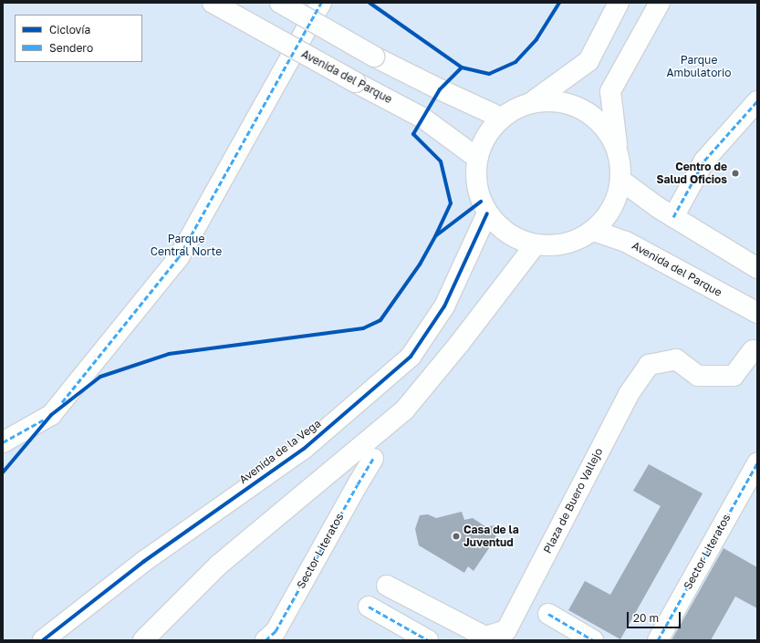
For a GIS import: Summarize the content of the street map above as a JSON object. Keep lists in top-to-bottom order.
{
  "streets": {
    "street": [
      "Avenida del Parque",
      "Avenida de la Vega",
      "Plaza de Buero Vallejo",
      "Sector Literatos"
    ]
  },
  "parks": ["Parque Ambulatorio", "Parque Central Norte"],
  "places": ["Centro de Salud Oficios", "Casa de la Juventud"],
  "legend": ["Ciclovía", "Sendero"],
  "scale_bar": "20 m"
}
